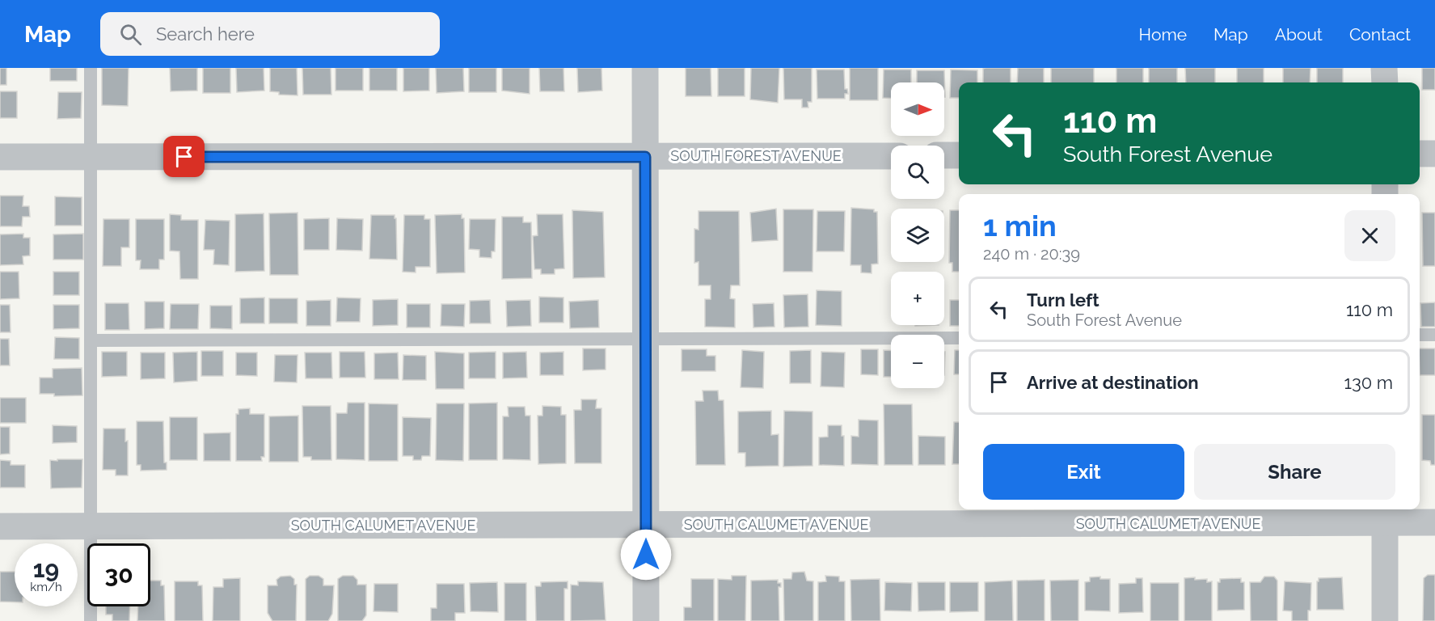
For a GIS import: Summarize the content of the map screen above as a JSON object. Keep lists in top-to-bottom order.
{
  "streets": {
    "street": ["SOUTH FOREST AVENUE", "SOUTH CALUMET AVENUE"]
  },
  "north": "right",
  "page": {
    "header": "Map",
    "search": "Search here",
    "nav": [
      "Home",
      "Map",
      "About",
      "Contact"
    ],
    "map_buttons": ["+", "−"],
    "turn": ["110 m", "South Forest Avenue"],
    "heading": ["1 min", "240 m · 20:39"],
    "list": [
      {
        "name": "Turn left",
        "note": "South Forest Avenue",
        "value": "110 m"
      },
      {
        "name": "Arrive at destination",
        "value": "130 m"
      }
    ],
    "buttons": ["Exit", "Share"],
    "speed": "19 km/h",
    "limit": "30"
  }
}
